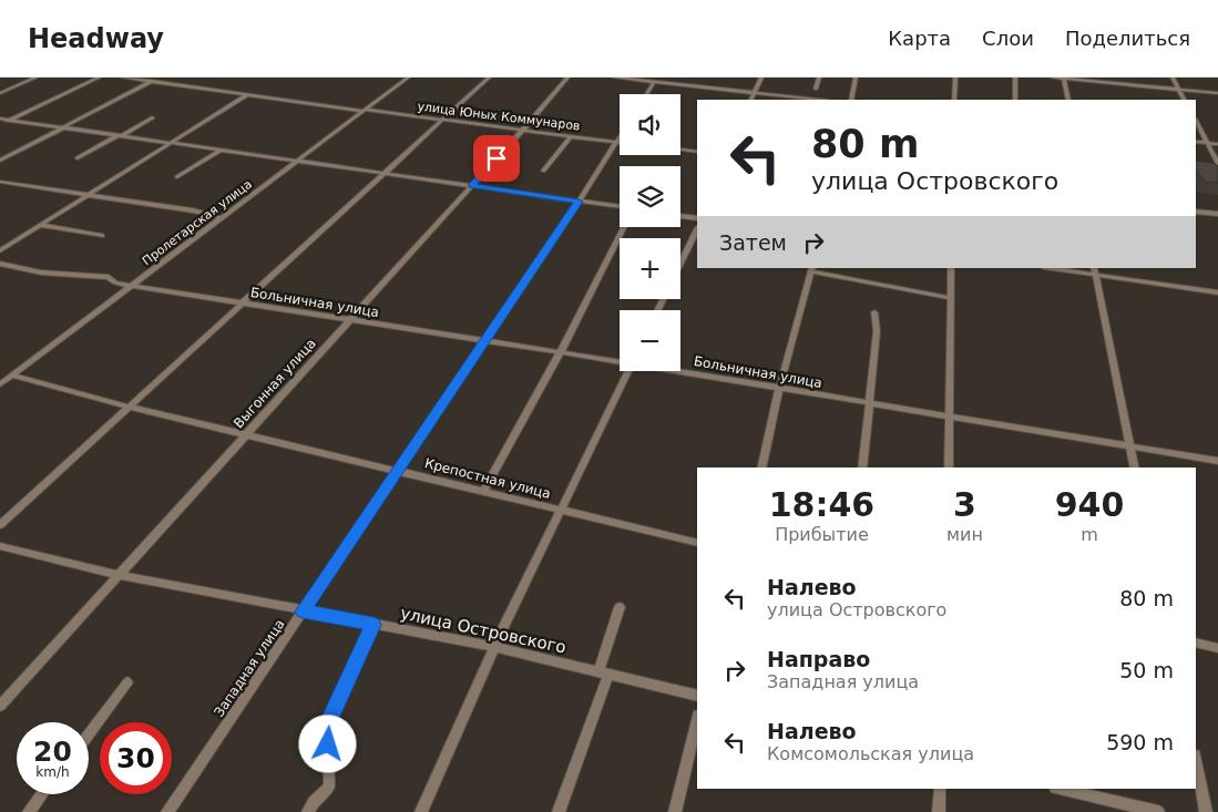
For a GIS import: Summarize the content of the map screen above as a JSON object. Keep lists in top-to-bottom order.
{
  "streets": {
    "street": [
      "улица Юных Коммунаров",
      "Пролетарская улица",
      "Больничная улица",
      "Выгонная улица",
      "Крепостная улица",
      "улица Островского",
      "Западная улица"
    ]
  },
  "crossings": [
    ["улица Юных Коммунаров", "Пролетарская улица"],
    ["улица Юных Коммунаров", "Выгонная улица"],
    ["улица Юных Коммунаров", "Западная улица"],
    ["Пролетарская улица", "Больничная улица"],
    ["Пролетарская улица", "Крепостная улица"],
    ["Больничная улица", "Выгонная улица"],
    ["Больничная улица", "Западная улица"],
    ["Выгонная улица", "Крепостная улица"],
    ["Выгонная улица", "улица Островского"],
    ["Крепостная улица", "Западная улица"],
    ["улица Островского", "Западная улица"]
  ],
  "page": {
    "header": "Headway",
    "nav": ["Карта", "Слои", "Поделиться"],
    "map_buttons": ["+", "−"],
    "turn": ["80 m", "улица Островского"],
    "then": "Затем",
    "eta": [
      "18:46",
      "Прибытие",
      "3",
      "мин",
      "940",
      "m"
    ],
    "list": [
      {
        "name": "Налево",
        "note": "улица Островского",
        "value": "80 m"
      },
      {
        "name": "Направо",
        "note": "Западная улица",
        "value": "50 m"
      },
      {
        "name": "Налево",
        "note": "Комсомольская улица",
        "value": "590 m"
      }
    ],
    "speed": "20 km/h",
    "limit": "30"
  }
}
